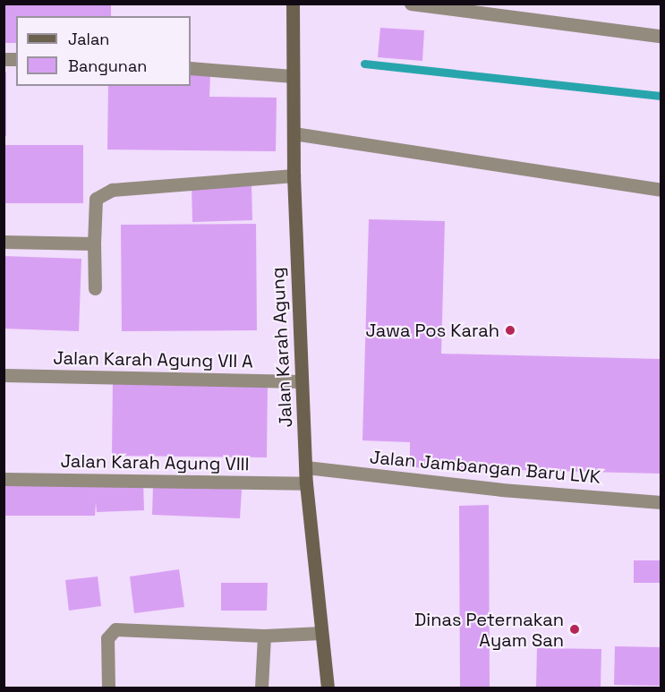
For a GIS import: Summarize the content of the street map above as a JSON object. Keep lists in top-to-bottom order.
{
  "streets": {
    "street": [
      "Jalan Karah Agung",
      "Jalan Karah Agung VII A",
      "Jalan Karah Agung VIII",
      "Jalan Jambangan Baru LVK"
    ]
  },
  "crossings": [
    ["Jalan Karah Agung", "Jalan Karah Agung VII A"],
    ["Jalan Karah Agung", "Jalan Karah Agung VIII"],
    ["Jalan Karah Agung", "Jalan Jambangan Baru LVK"]
  ],
  "places": ["Jawa Pos Karah", "Dinas Peternakan Ayam San"],
  "legend": ["Jalan", "Bangunan"]
}
